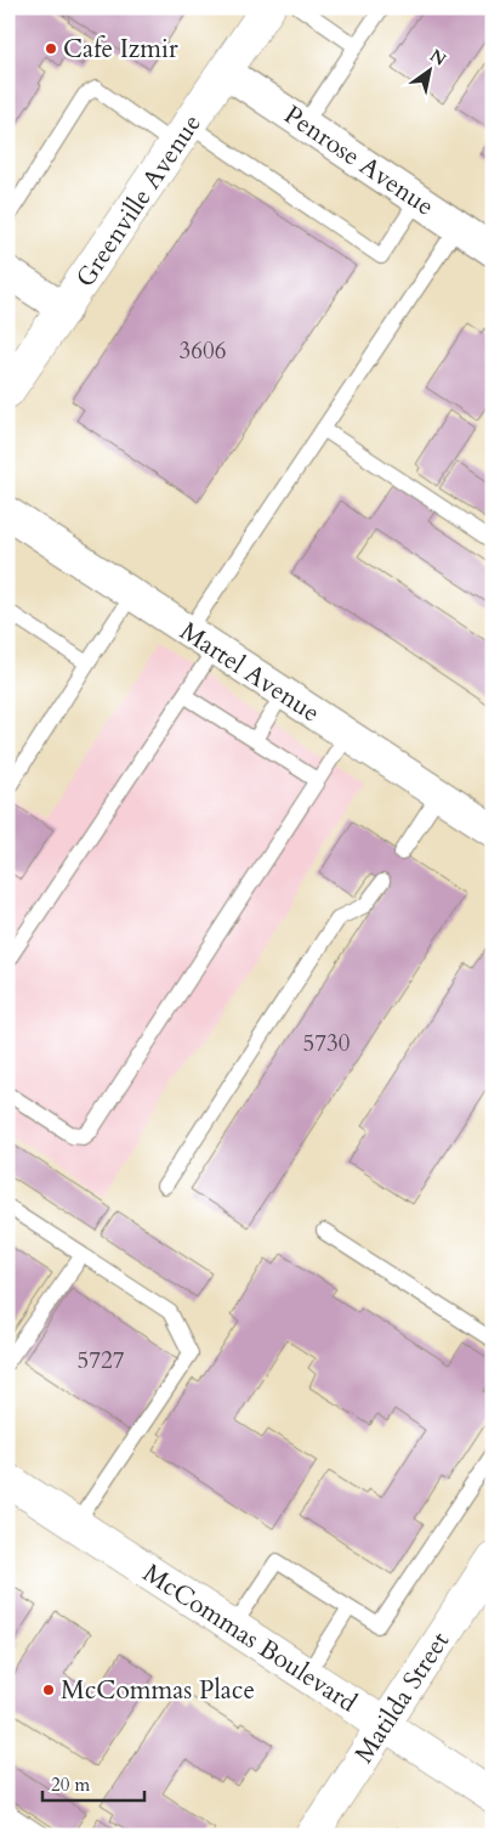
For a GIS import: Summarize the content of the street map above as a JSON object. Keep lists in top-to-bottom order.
{
  "streets": {
    "street": [
      "Penrose Avenue",
      "Greenville Avenue",
      "Martel Avenue",
      "McCommas Boulevard",
      "Matilda Street"
    ]
  },
  "crossings": [
    ["Penrose Avenue", "Greenville Avenue"],
    ["McCommas Boulevard", "Matilda Street"]
  ],
  "places": ["Cafe Izmir", "McCommas Place"],
  "house_numbers": ["3606", "5730", "5727"],
  "scale_bar": "20 m",
  "north": "top right"
}
